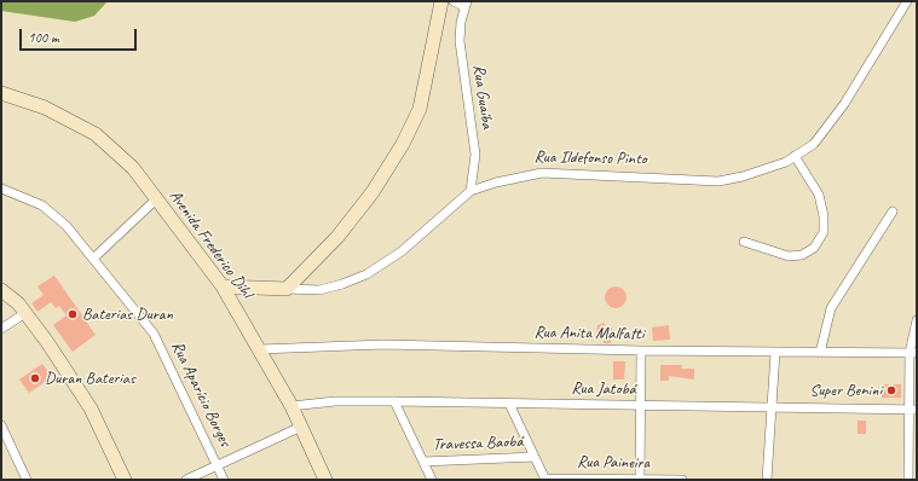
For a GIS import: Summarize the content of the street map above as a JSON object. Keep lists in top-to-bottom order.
{
  "streets": {
    "main road": ["Rua Ildefonso Pinto", "Avenida Frederico Dihl"],
    "street": [
      "Rua Guaíba",
      "Rua Anita Malfatti",
      "Rua Jatobá",
      "Rua Aparício Borges",
      "Travessa Baobá",
      "Rua Paineira"
    ]
  },
  "crossings": [
    ["Rua Guaíba", "Rua Ildefonso Pinto"],
    ["Rua Ildefonso Pinto", "Avenida Frederico Dihl"],
    ["Avenida Frederico Dihl", "Rua Anita Malfatti"],
    ["Avenida Frederico Dihl", "Rua Jatobá"]
  ],
  "places": ["Baterias Duran", "Duran Baterias", "Super Benini"],
  "scale_bar": "100 m"
}
